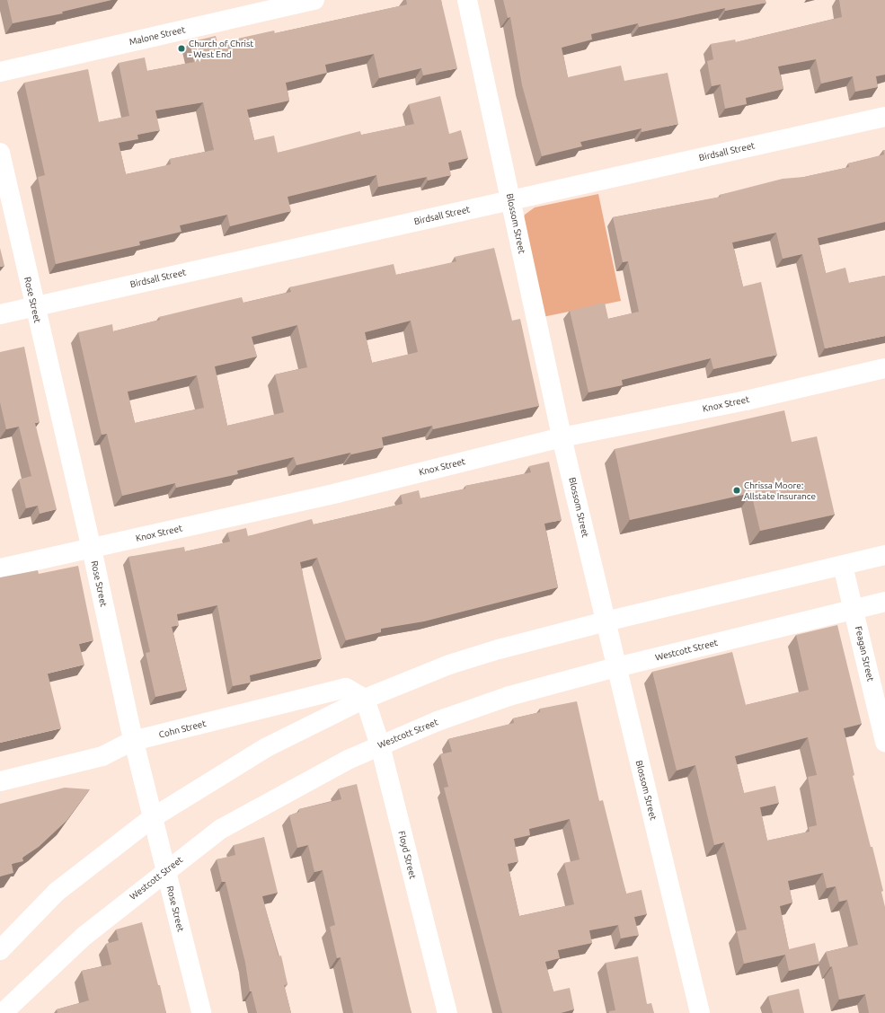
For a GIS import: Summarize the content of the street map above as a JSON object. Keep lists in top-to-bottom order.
{
  "streets": {
    "street": [
      "Malone Street",
      "Birdsall Street",
      "Blossom Street",
      "Rose Street",
      "Knox Street",
      "Westcott Street",
      "Feagan Street",
      "Cohn Street",
      "Floyd Street"
    ]
  },
  "crossings": [
    ["Birdsall Street", "Blossom Street"],
    ["Birdsall Street", "Rose Street"],
    ["Blossom Street", "Knox Street"],
    ["Blossom Street", "Westcott Street"],
    ["Rose Street", "Knox Street"],
    ["Rose Street", "Westcott Street"],
    ["Rose Street", "Cohn Street"],
    ["Westcott Street", "Feagan Street"],
    ["Westcott Street", "Floyd Street"],
    ["Cohn Street", "Floyd Street"]
  ],
  "places": ["Church of Christ - West End", "Chrissa Moore: Allstate Insurance"]
}
